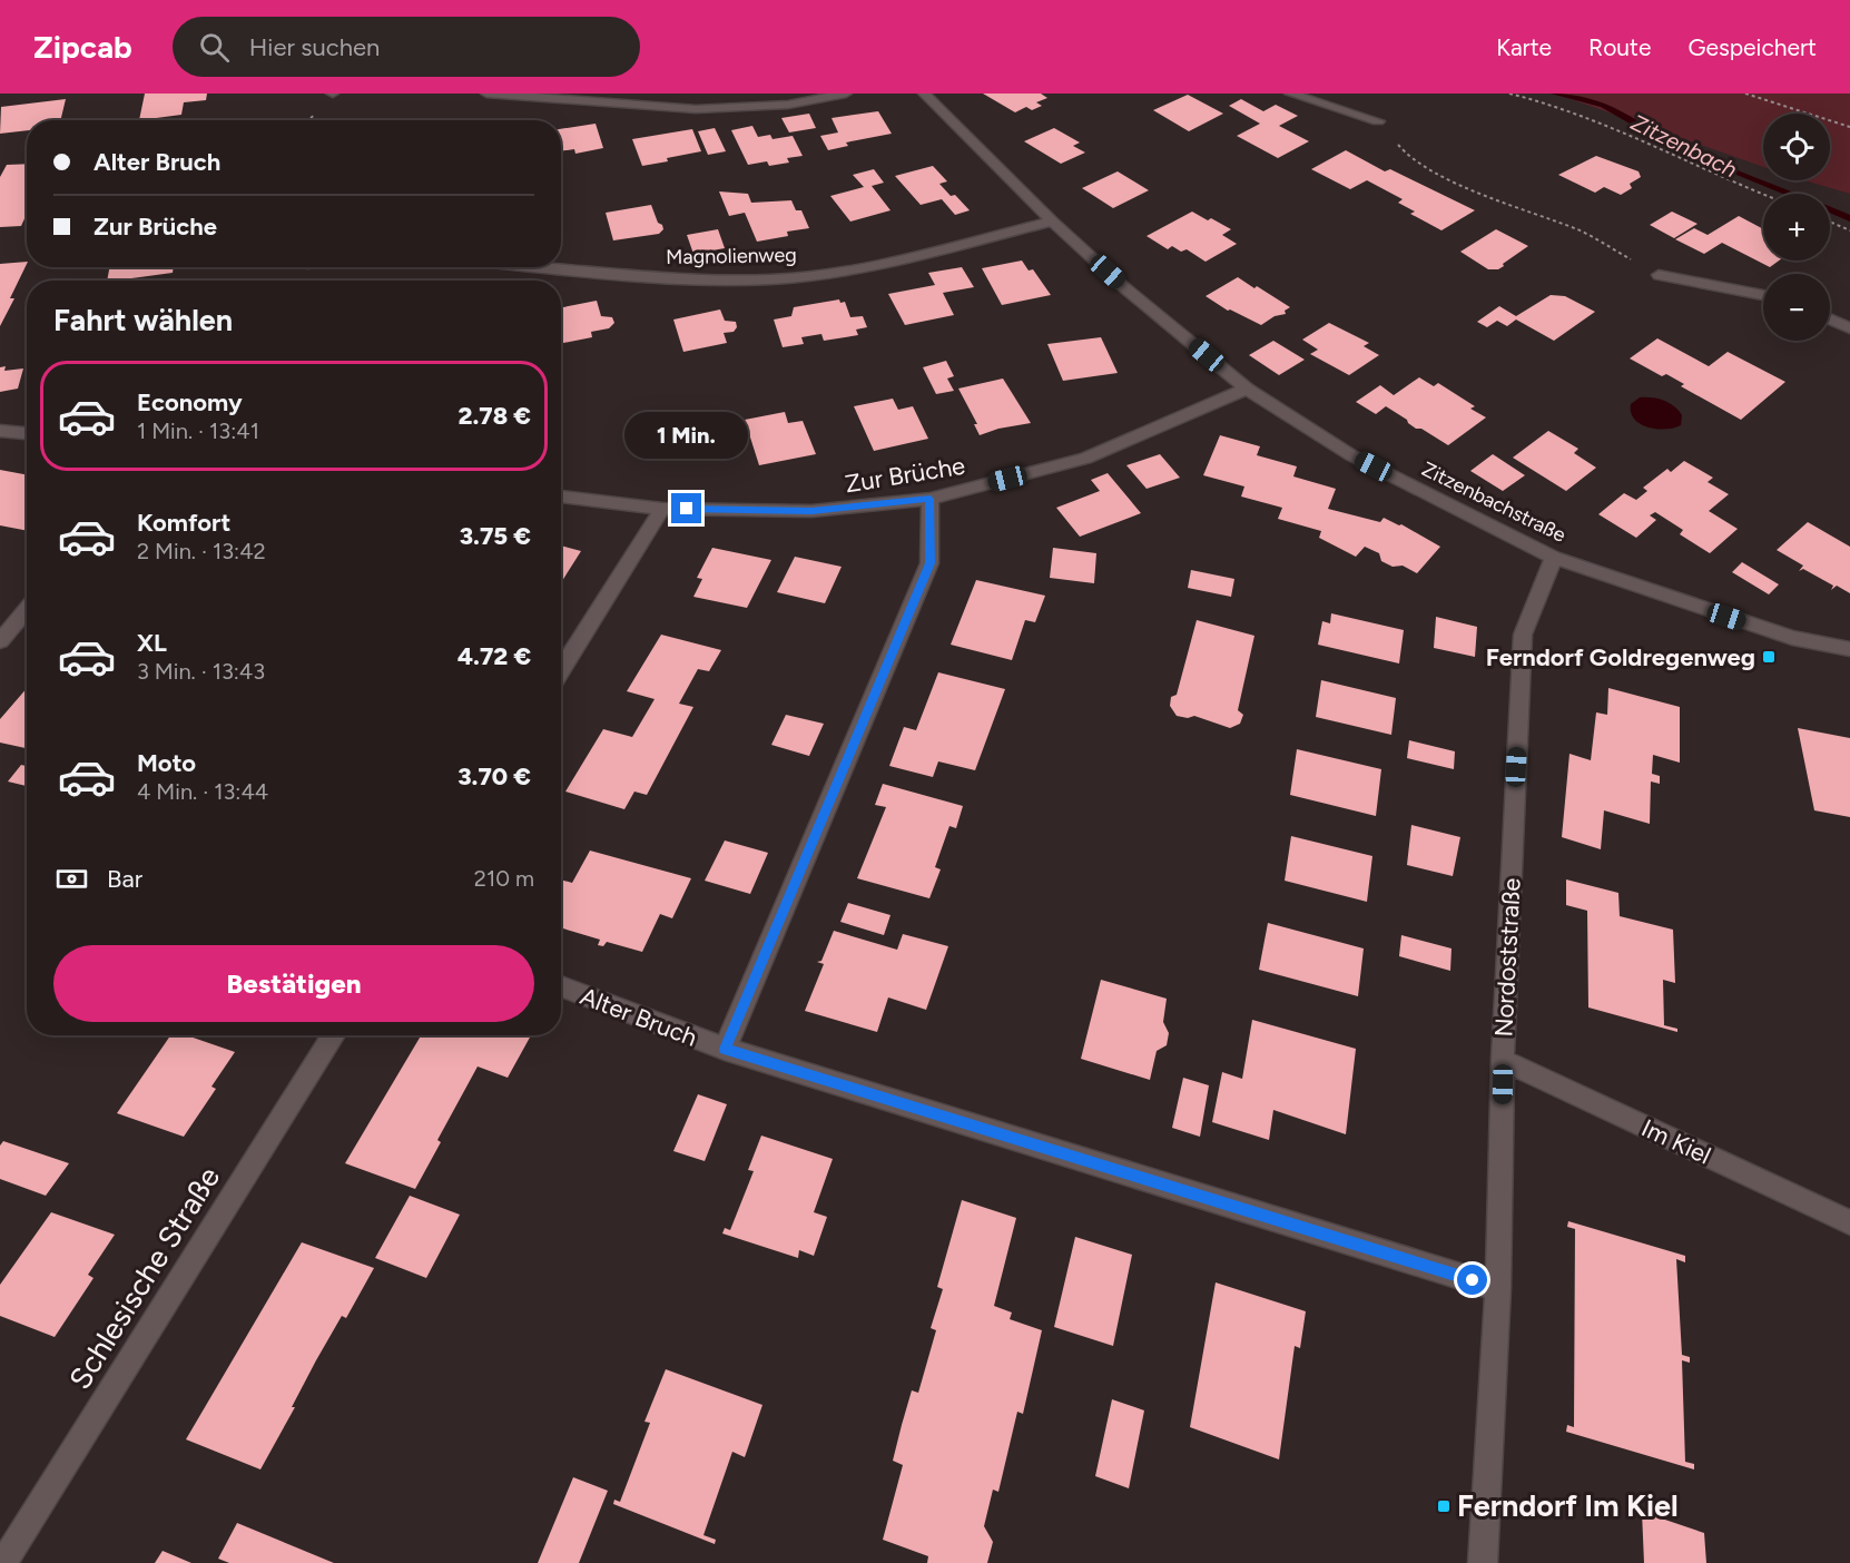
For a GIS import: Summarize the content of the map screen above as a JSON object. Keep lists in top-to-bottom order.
{
  "streets": {
    "street": [
      "Magnolienweg",
      "Zur Brüche",
      "Zitzenbachstraße",
      "Nordoststraße",
      "Alter Bruch",
      "Im Kiel",
      "Schlesische Straße"
    ]
  },
  "crossings": [
    ["Magnolienweg", "Zitzenbachstraße"],
    ["Zur Brüche", "Zitzenbachstraße"],
    ["Zur Brüche", "Alter Bruch"],
    ["Zitzenbachstraße", "Nordoststraße"],
    ["Nordoststraße", "Alter Bruch"],
    ["Nordoststraße", "Im Kiel"]
  ],
  "water": ["Zitzenbach"],
  "places": {
    "transit": ["Ferndorf Goldregenweg", "Ferndorf Im Kiel"]
  },
  "page": {
    "header": "Zipcab",
    "search": "Hier suchen",
    "nav": ["Karte", "Route", "Gespeichert"],
    "map_buttons": ["+", "−"],
    "banner": ["Alter Bruch", "Zur Brüche"],
    "heading": "Fahrt wählen",
    "list": [
      {
        "name": "Economy",
        "note": "1 Min. · 13:41",
        "value": "2.78 €"
      },
      {
        "name": "Komfort",
        "note": "2 Min. · 13:42",
        "value": "3.75 €"
      },
      {
        "name": "XL",
        "note": "3 Min. · 13:43",
        "value": "4.72 €"
      },
      {
        "name": "Moto",
        "note": "4 Min. · 13:44",
        "value": "3.70 €"
      }
    ],
    "bubble": "1 Min.",
    "pay": ["Bar", "210 m"],
    "buttons": "Bestätigen"
  }
}
